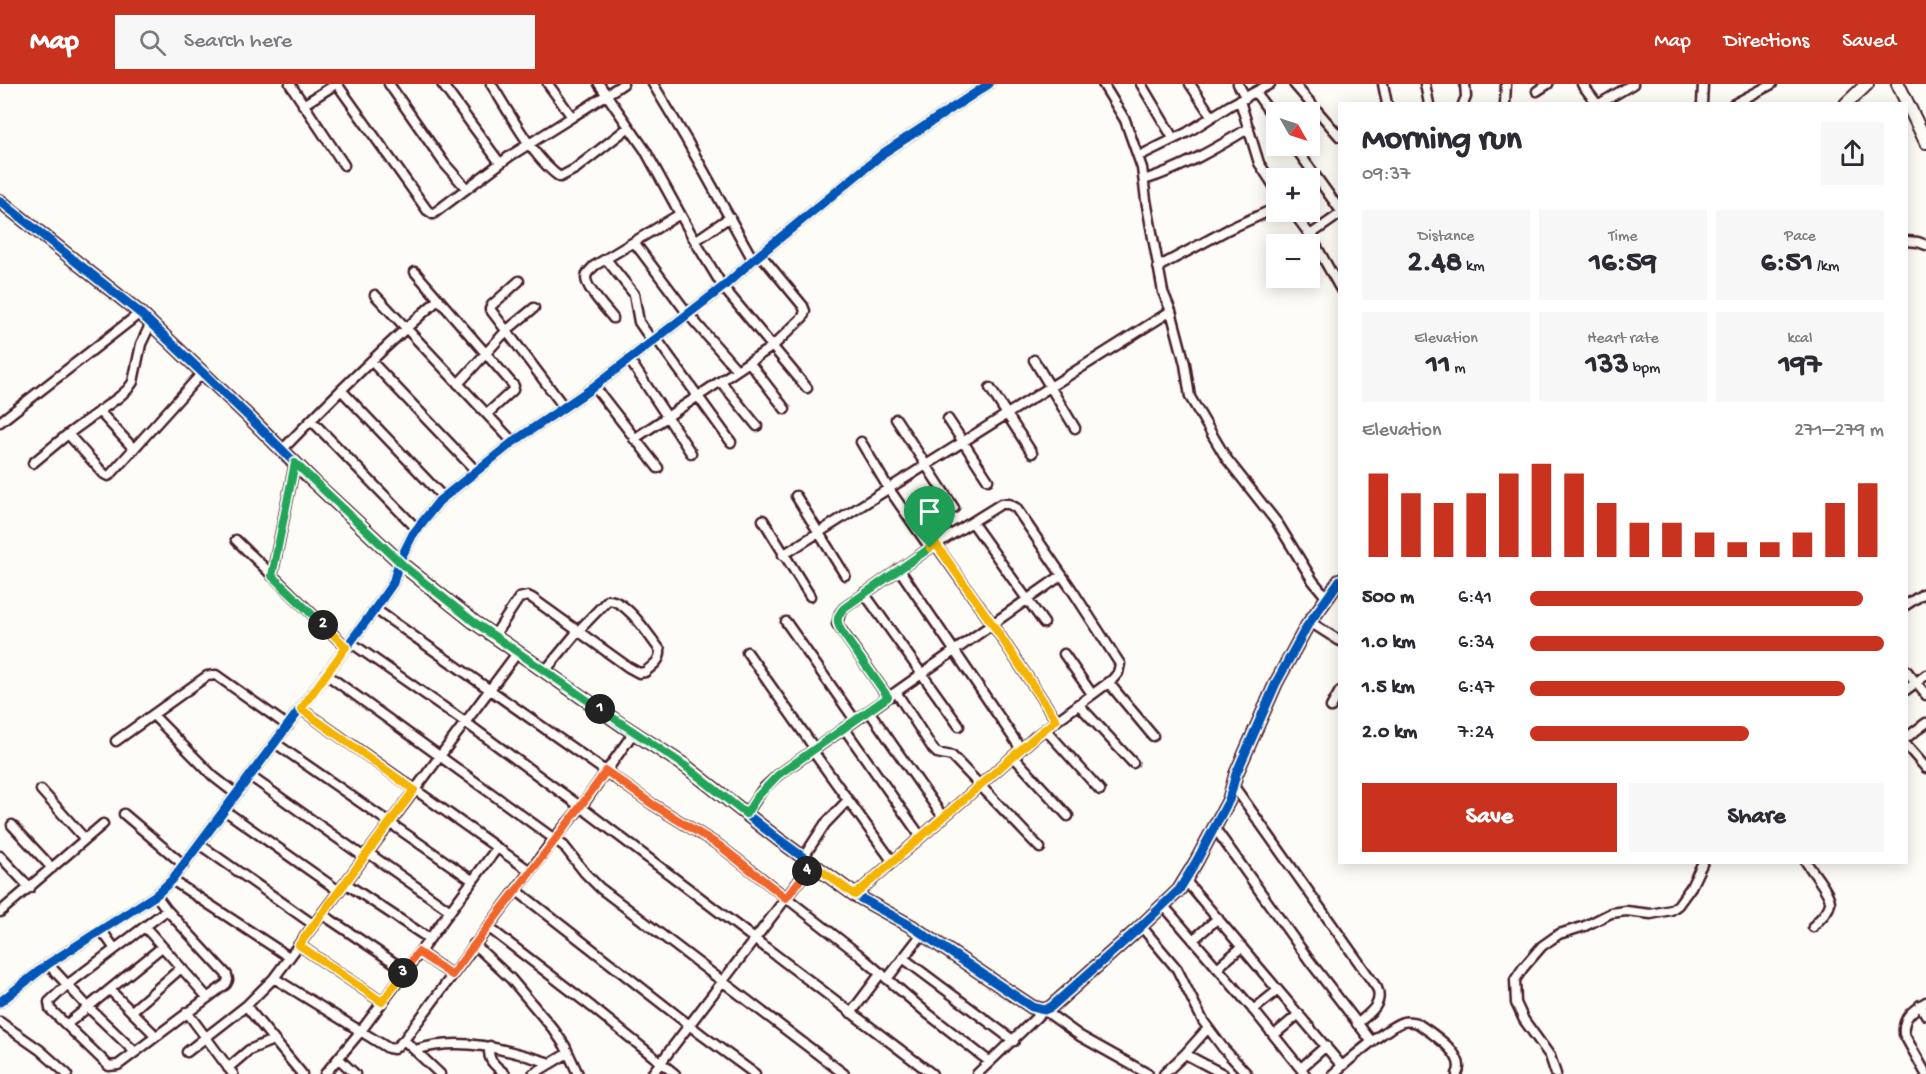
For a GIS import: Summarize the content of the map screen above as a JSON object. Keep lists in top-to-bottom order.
{
  "north": "bottom right",
  "page": {
    "header": "Map",
    "search": "Search here",
    "nav": ["Map", "Directions", "Saved"],
    "map_buttons": ["+", "−"],
    "heading": ["Morning run", "09:37"],
    "stats": [
      ["Distance", "2.48 km"],
      ["Time", "16:59"],
      ["Pace", "6:51 /km"],
      ["Elevation", "11 m"],
      ["Heart rate", "133 bpm"],
      ["kcal", "197"]
    ],
    "chart": ["Elevation", "271–279 m"],
    "list": [
      {
        "name": "500 m",
        "note": "6:41"
      },
      {
        "name": "1.0 km",
        "note": "6:34"
      },
      {
        "name": "1.5 km",
        "note": "6:47"
      },
      {
        "name": "2.0 km",
        "note": "7:24"
      }
    ],
    "pins": [
      "2",
      "1",
      "4",
      "3"
    ],
    "buttons": ["Save", "Share"]
  }
}
